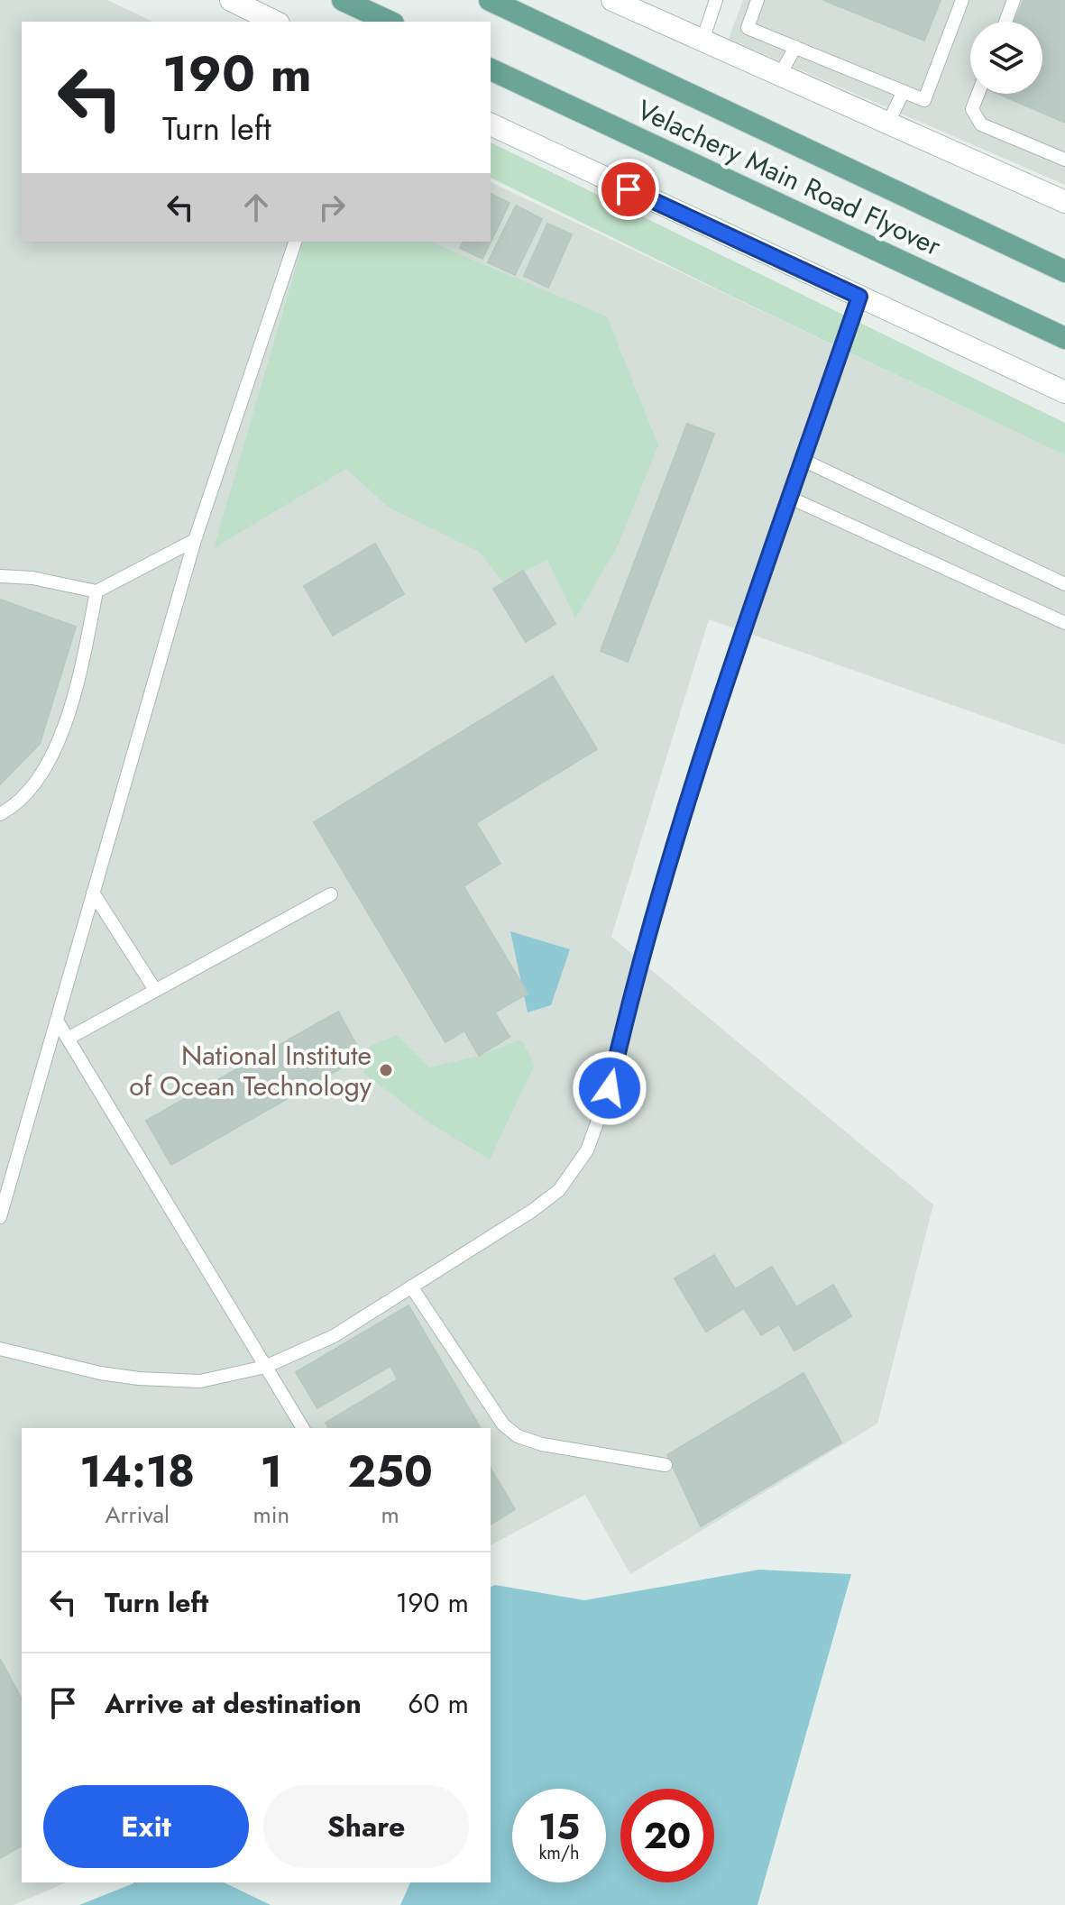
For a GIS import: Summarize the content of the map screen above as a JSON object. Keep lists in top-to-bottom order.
{
  "streets": {
    "main road": ["Velachery Main Road Flyover"]
  },
  "places": ["National Institute of Ocean Technology"],
  "page": {
    "turn": ["190 m", "Turn left"],
    "eta": [
      "14:18",
      "Arrival",
      "1",
      "min",
      "250",
      "m"
    ],
    "list": [
      {
        "name": "Turn left",
        "value": "190 m"
      },
      {
        "name": "Arrive at destination",
        "value": "60 m"
      }
    ],
    "buttons": ["Exit", "Share"],
    "speed": "15 km/h",
    "limit": "20"
  }
}
